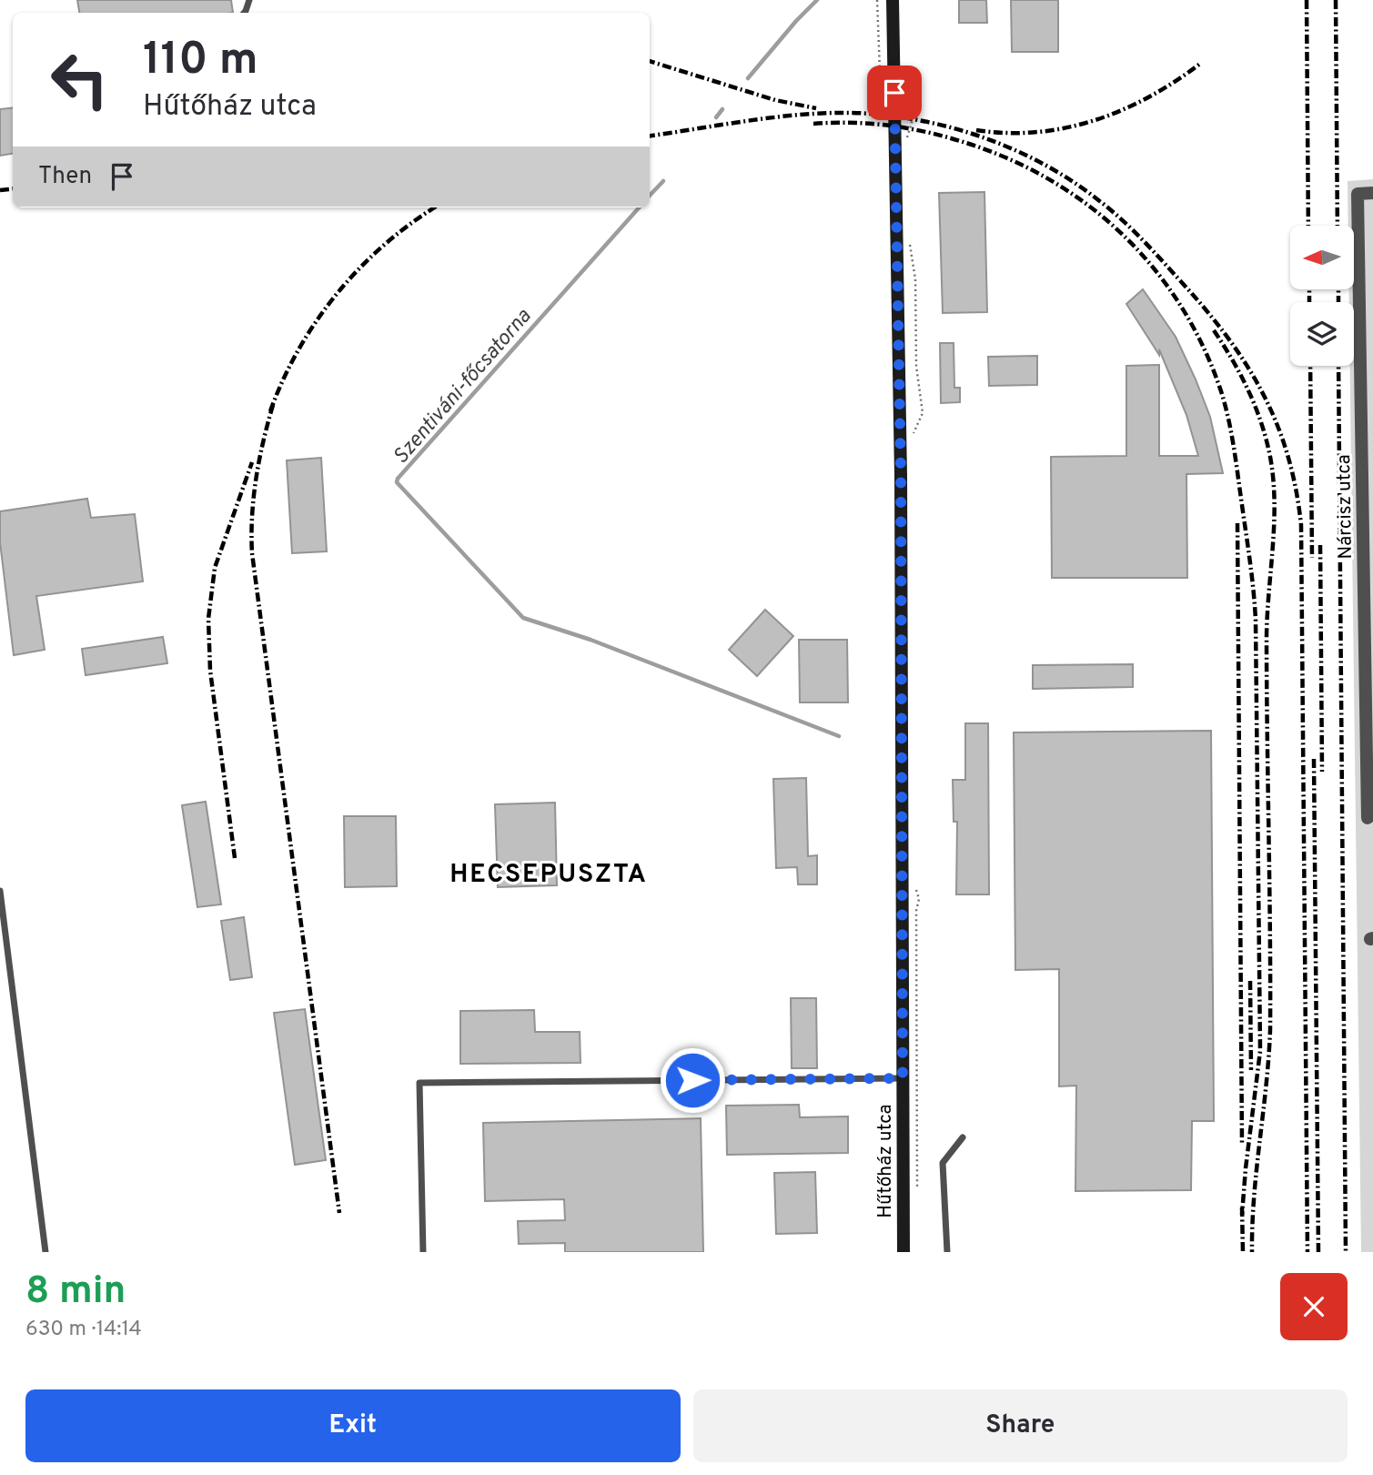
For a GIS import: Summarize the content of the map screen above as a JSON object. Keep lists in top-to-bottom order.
{
  "streets": {
    "street": ["Nárcisz utca", "Hűtőház utca"]
  },
  "districts": ["HECSEPUSZTA"],
  "water": ["Szentiváni-főcsatorna"],
  "north": "left",
  "page": {
    "turn": ["110 m", "Hűtőház utca"],
    "then": "Then",
    "heading": ["8 min", "630 m · 14:14"],
    "buttons": ["Exit", "Share"]
  }
}
